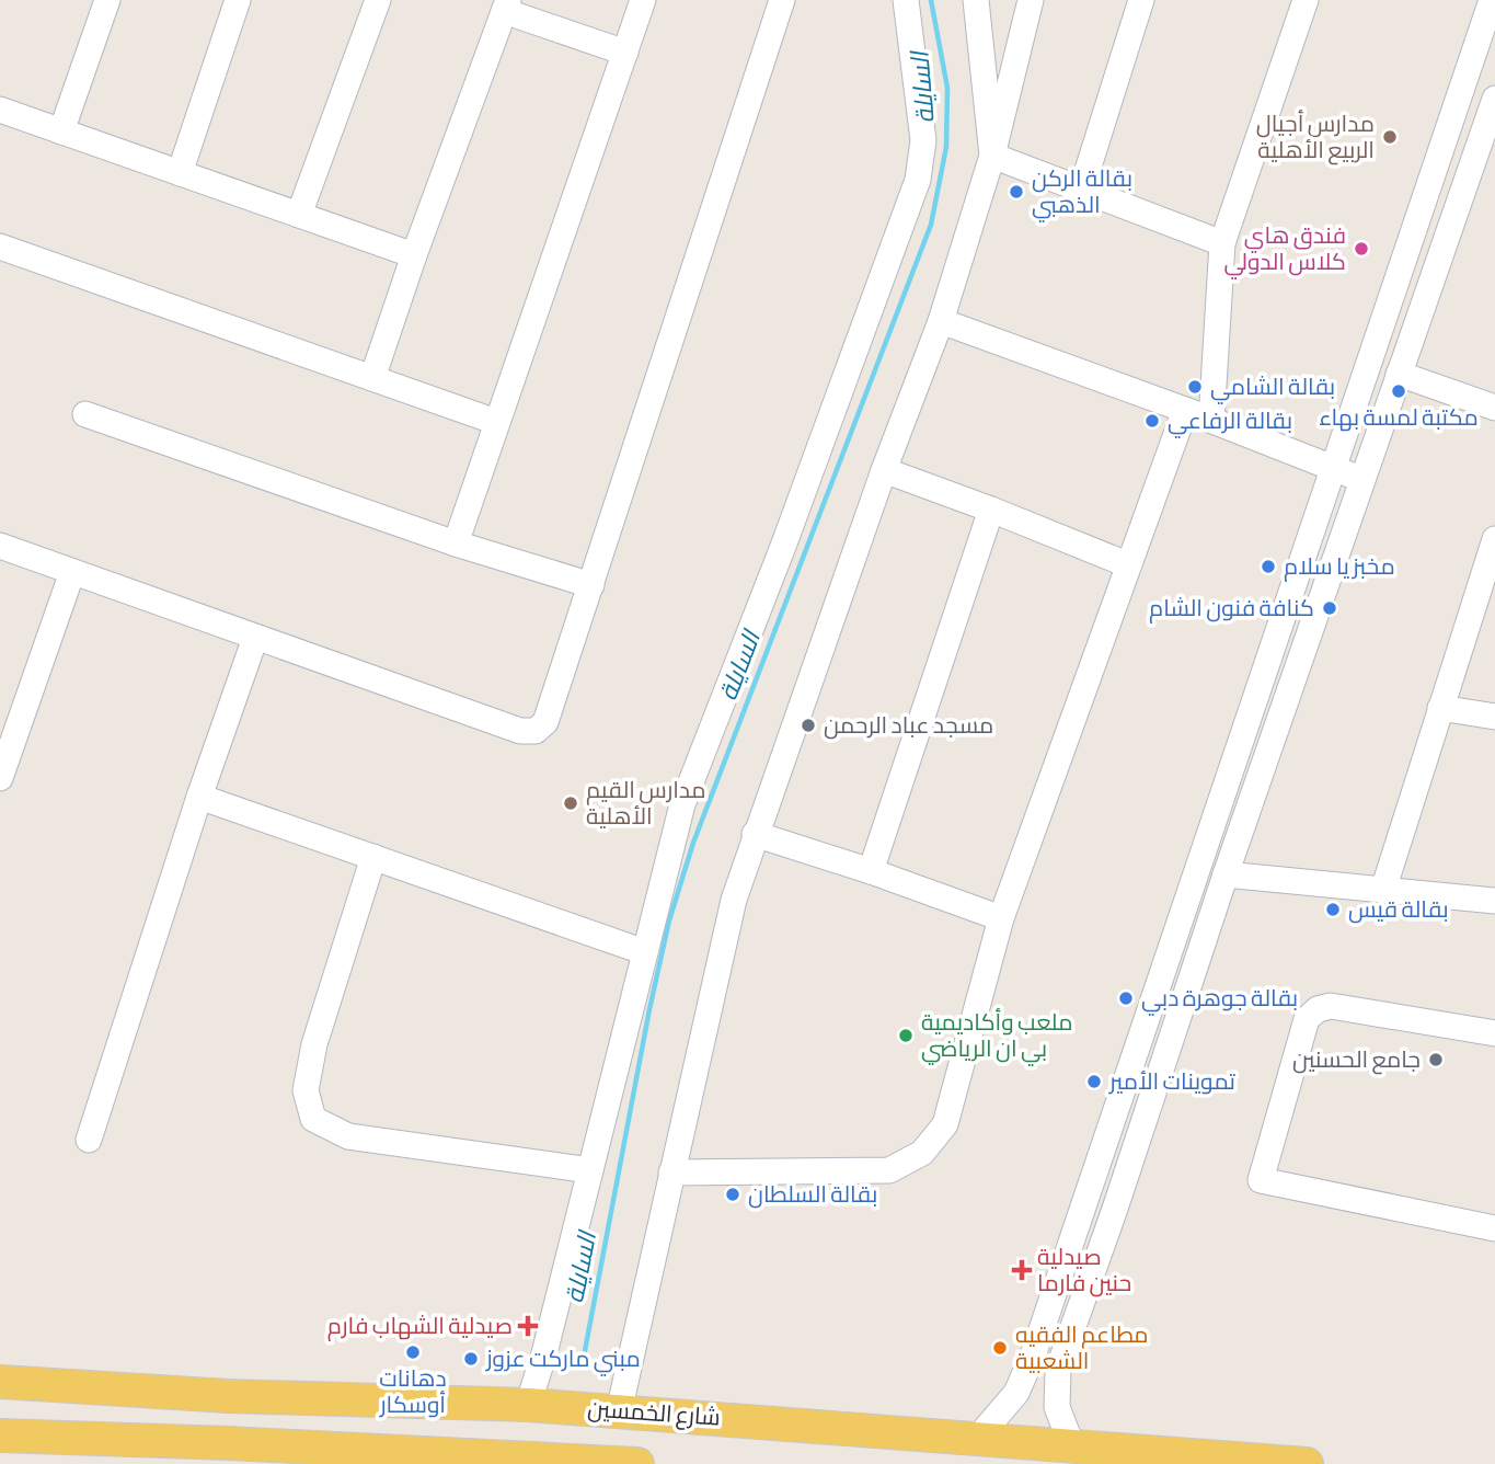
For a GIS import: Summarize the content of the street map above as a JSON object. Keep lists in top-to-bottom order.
{
  "streets": {
    "main road": ["شارع الخمسين"]
  },
  "water": ["السايلة"],
  "places": {
    "other": [
      "مدارس أجيال الربيع الأهلية",
      "بقالة الركن الذهبي",
      "فندق هاي كلاس الدولي",
      "بقالة الشامي",
      "مكتبة لمسة بهاء",
      "بقالة الرفاعي",
      "مخبز يا سلام",
      "كنافة فنون الشام",
      "مسجد عباد الرحمن",
      "مدارس القيم الأهلية",
      "بقالة قيس",
      "بقالة جوهرة دبي",
      "ملعب وأكاديمية بي ان الرياضي",
      "جامع الحسنين",
      "تموينات الأمير",
      "بقالة السلطان",
      "مطاعم الفقيه الشعبية",
      "دهانات أوسكار",
      "مبني ماركت عزوز"
    ],
    "health": ["صيدلية حنين فارما", "صيدلية الشهاب فارم"]
  }
}
